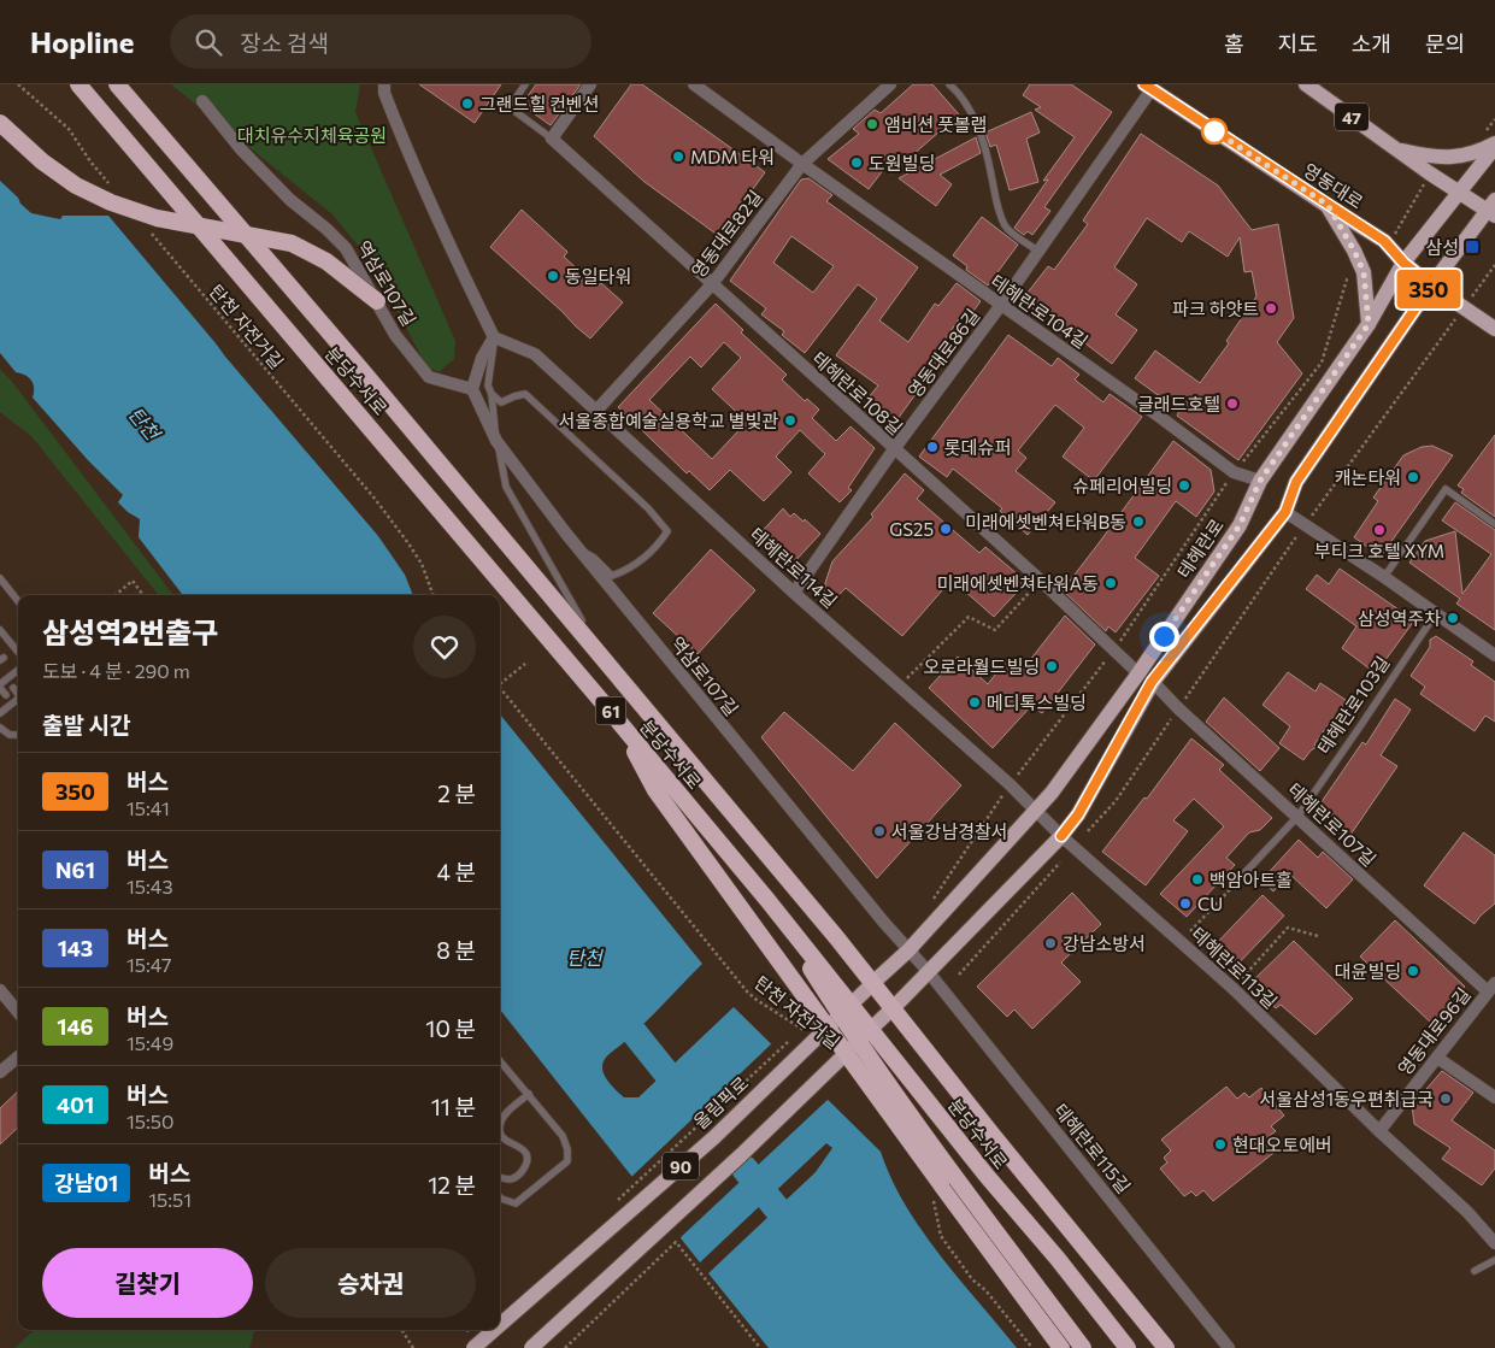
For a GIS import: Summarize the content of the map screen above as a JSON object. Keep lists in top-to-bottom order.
{
  "streets": {
    "highway": ["분당수서로", "61"],
    "main road": [
      "47",
      "영동대로",
      "테헤란로",
      "올림픽로",
      "90"
    ],
    "street": [
      "영동대로82길",
      "역삼로107길",
      "테헤란로104길",
      "영동대로86길",
      "테헤란로108길",
      "테헤란로114길",
      "테헤란로107길",
      "테헤란로113길",
      "영동대로96길",
      "테헤란로115길"
    ],
    "lane": ["테헤란로103길"],
    "path": ["탄천 자전거길"]
  },
  "crossings": [
    ["47", "테헤란로"],
    ["47", "90"],
    ["영동대로", "영동대로86길"],
    ["영동대로", "테헤란로"],
    ["영동대로", "90"],
    ["영동대로82길", "테헤란로104길"],
    ["영동대로82길", "테헤란로108길"],
    ["영동대로82길", "테헤란로114길"],
    ["역삼로107길", "테헤란로"],
    ["역삼로107길", "올림픽로"],
    ["역삼로107길", "테헤란로115길"],
    ["역삼로107길", "90"],
    ["테헤란로104길", "영동대로86길"],
    ["테헤란로104길", "테헤란로"],
    ["영동대로86길", "테헤란로108길"],
    ["영동대로86길", "테헤란로114길"],
    ["테헤란로108길", "테헤란로"],
    ["테헤란로", "테헤란로114길"],
    ["테헤란로", "올림픽로"],
    ["테헤란로114길", "테헤란로113길"],
    ["테헤란로114길", "90"],
    ["테헤란로103길", "테헤란로107길"],
    ["테헤란로107길", "영동대로96길"],
    ["테헤란로107길", "90"],
    ["테헤란로113길", "영동대로96길"],
    ["테헤란로113길", "90"],
    ["테헤란로115길", "90"]
  ],
  "water": ["탄천"],
  "parks": ["대치유수지체육공원"],
  "places": {
    "other": [
      "그랜드힐 컨벤션",
      "앰비션 풋볼랩",
      "MDM 타워",
      "도원빌딩",
      "동일타워",
      "파크 하얏트",
      "글래드호텔",
      "서울종합예술실용학교 별빛관",
      "롯데슈퍼",
      "캐논타워",
      "슈페리어빌딩",
      "미래에셋벤쳐타워B동",
      "GS25",
      "부티크 호텔 XYM",
      "미래에셋벤쳐타워A동",
      "삼성역주차",
      "오로라월드빌딩",
      "메디톡스빌딩",
      "서울강남경찰서",
      "백암아트홀",
      "CU",
      "강남소방서",
      "대윤빌딩",
      "서울삼성1동우편취급국",
      "현대오토에버"
    ],
    "transit": ["삼성"]
  },
  "lines": ["bus line 350"],
  "page": {
    "header": "Hopline",
    "search": "장소 검색",
    "nav": [
      "홈",
      "지도",
      "소개",
      "문의"
    ],
    "on_map": "350",
    "heading": [
      ["삼성역2번출구", "도보 · 4 분 · 290 m"],
      "출발 시간"
    ],
    "list": [
      {
        "mark": "350",
        "name": "버스",
        "note": "15:41",
        "value": "2 분"
      },
      {
        "mark": "N61",
        "name": "버스",
        "note": "15:43",
        "value": "4 분"
      },
      {
        "mark": "143",
        "name": "버스",
        "note": "15:47",
        "value": "8 분"
      },
      {
        "mark": "146",
        "name": "버스",
        "note": "15:49",
        "value": "10 분"
      },
      {
        "mark": "401",
        "name": "버스",
        "note": "15:50",
        "value": "11 분"
      },
      {
        "mark": "강남01",
        "name": "버스",
        "note": "15:51",
        "value": "12 분"
      }
    ],
    "buttons": ["길찾기", "승차권"]
  }
}
